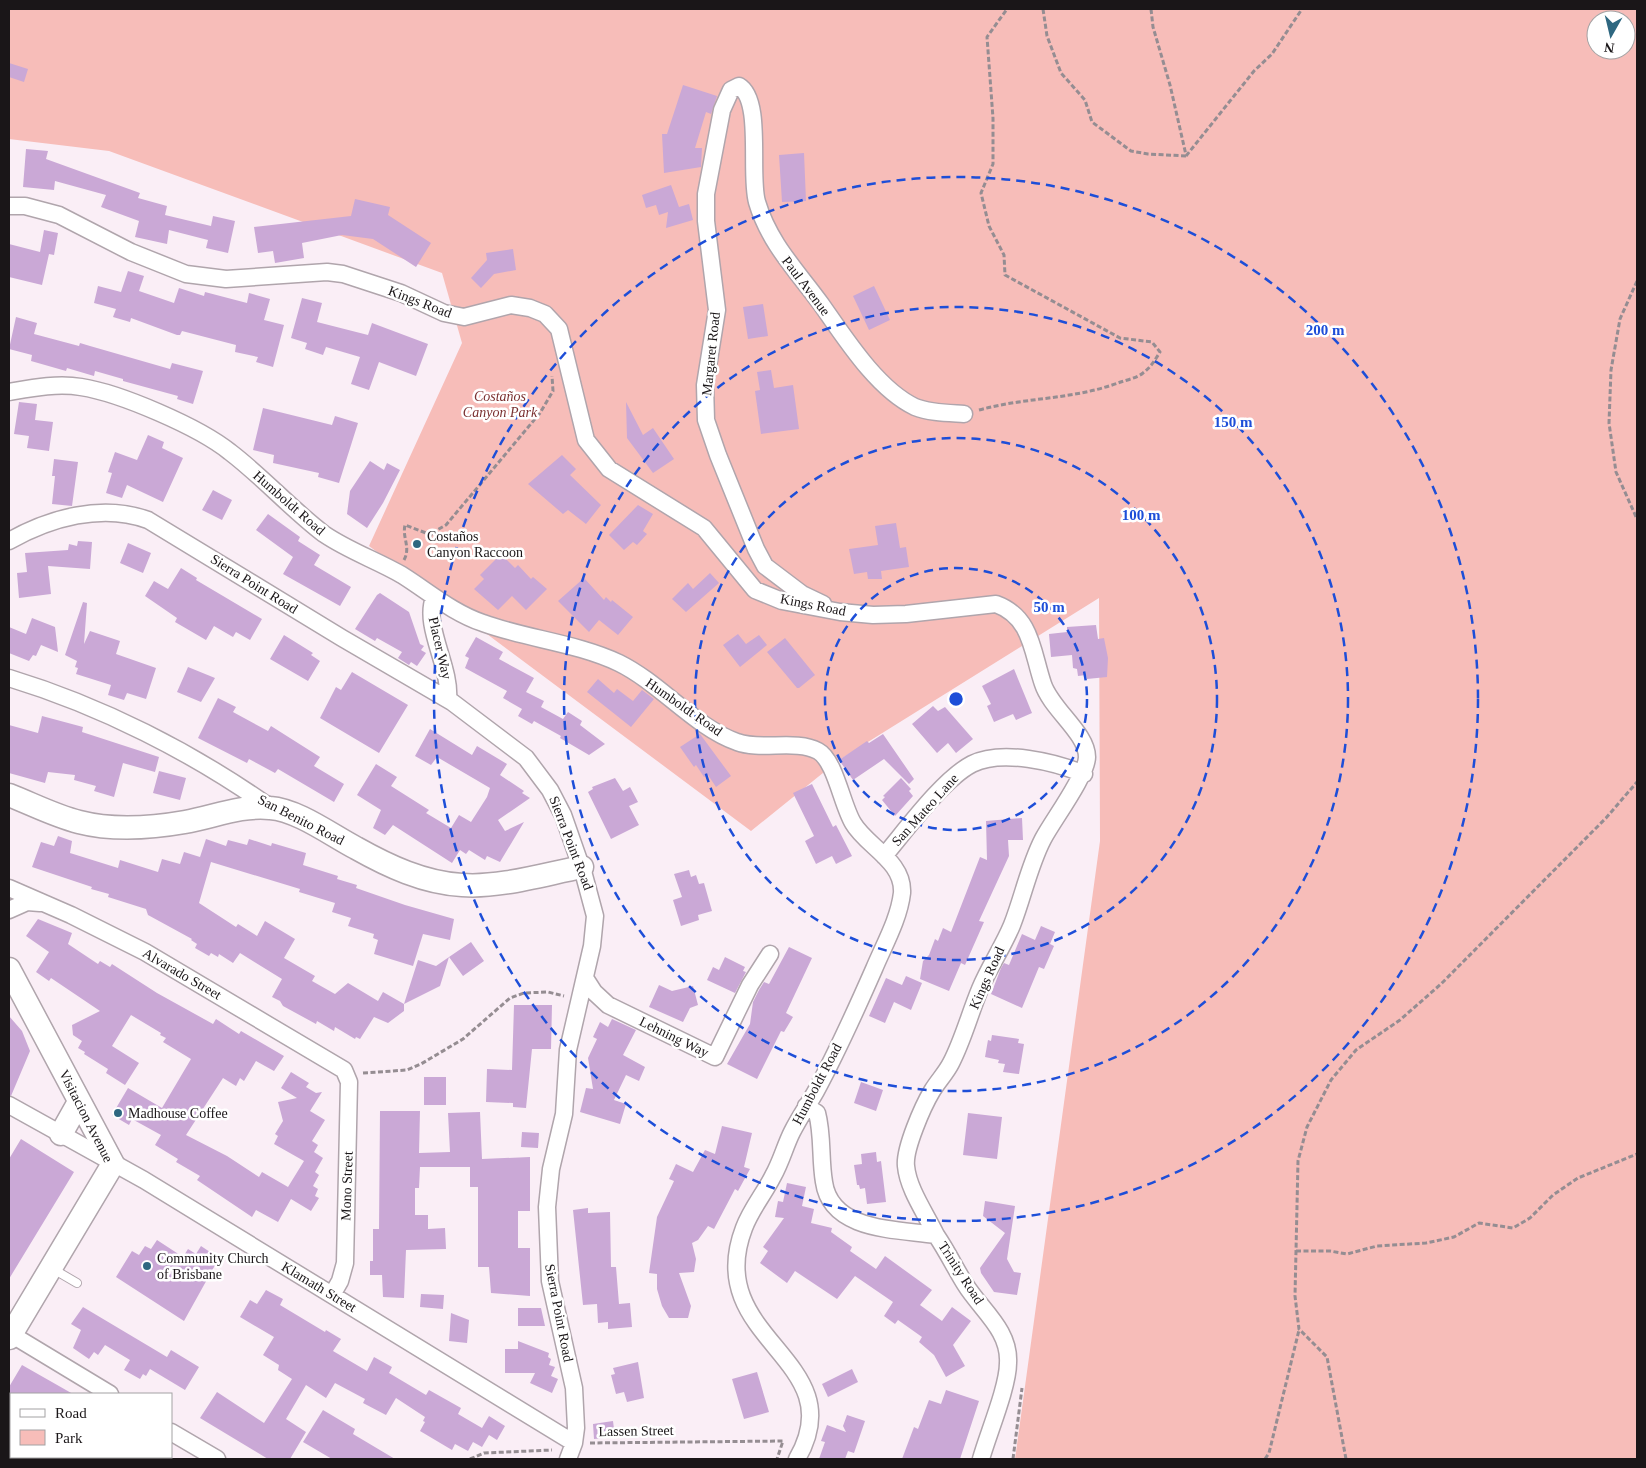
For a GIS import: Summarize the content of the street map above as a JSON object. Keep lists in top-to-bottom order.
{
  "streets": {
    "street": [
      "Paul Avenue",
      "Kings Road",
      "Margaret Road",
      "Humboldt Road",
      "Sierra Point Road",
      "Placer Way",
      "San Mateo Lane",
      "San Benito Road",
      "Alvarado Street",
      "Lehning Way",
      "Visitacion Avenue",
      "Mono Street",
      "Trinity Road",
      "Klamath Street"
    ],
    "path": ["Lassen Street"]
  },
  "crossings": [
    ["Paul Avenue", "Margaret Road"],
    ["Kings Road", "Margaret Road"],
    ["Kings Road", "San Mateo Lane"],
    ["Kings Road", "Trinity Road"],
    ["Humboldt Road", "Placer Way"],
    ["Humboldt Road", "San Mateo Lane"],
    ["Humboldt Road", "Trinity Road"],
    ["Sierra Point Road", "Placer Way"],
    ["Sierra Point Road", "San Benito Road"],
    ["Sierra Point Road", "Lehning Way"],
    ["Sierra Point Road", "Klamath Street"],
    ["Sierra Point Road", "Lassen Street"],
    ["Alvarado Street", "Mono Street"],
    ["Visitacion Avenue", "Klamath Street"],
    ["Mono Street", "Klamath Street"],
    ["Klamath Street", "Lassen Street"]
  ],
  "parks": ["Costaños Canyon Park"],
  "places": ["Costaños Canyon Raccoon", "Madhouse Coffee", "Community Church of Brisbane"],
  "legend": ["Road", "Park"],
  "north": "bottom",
  "rings": [
    "200 m",
    "150 m",
    "100 m",
    "50 m"
  ]
}
